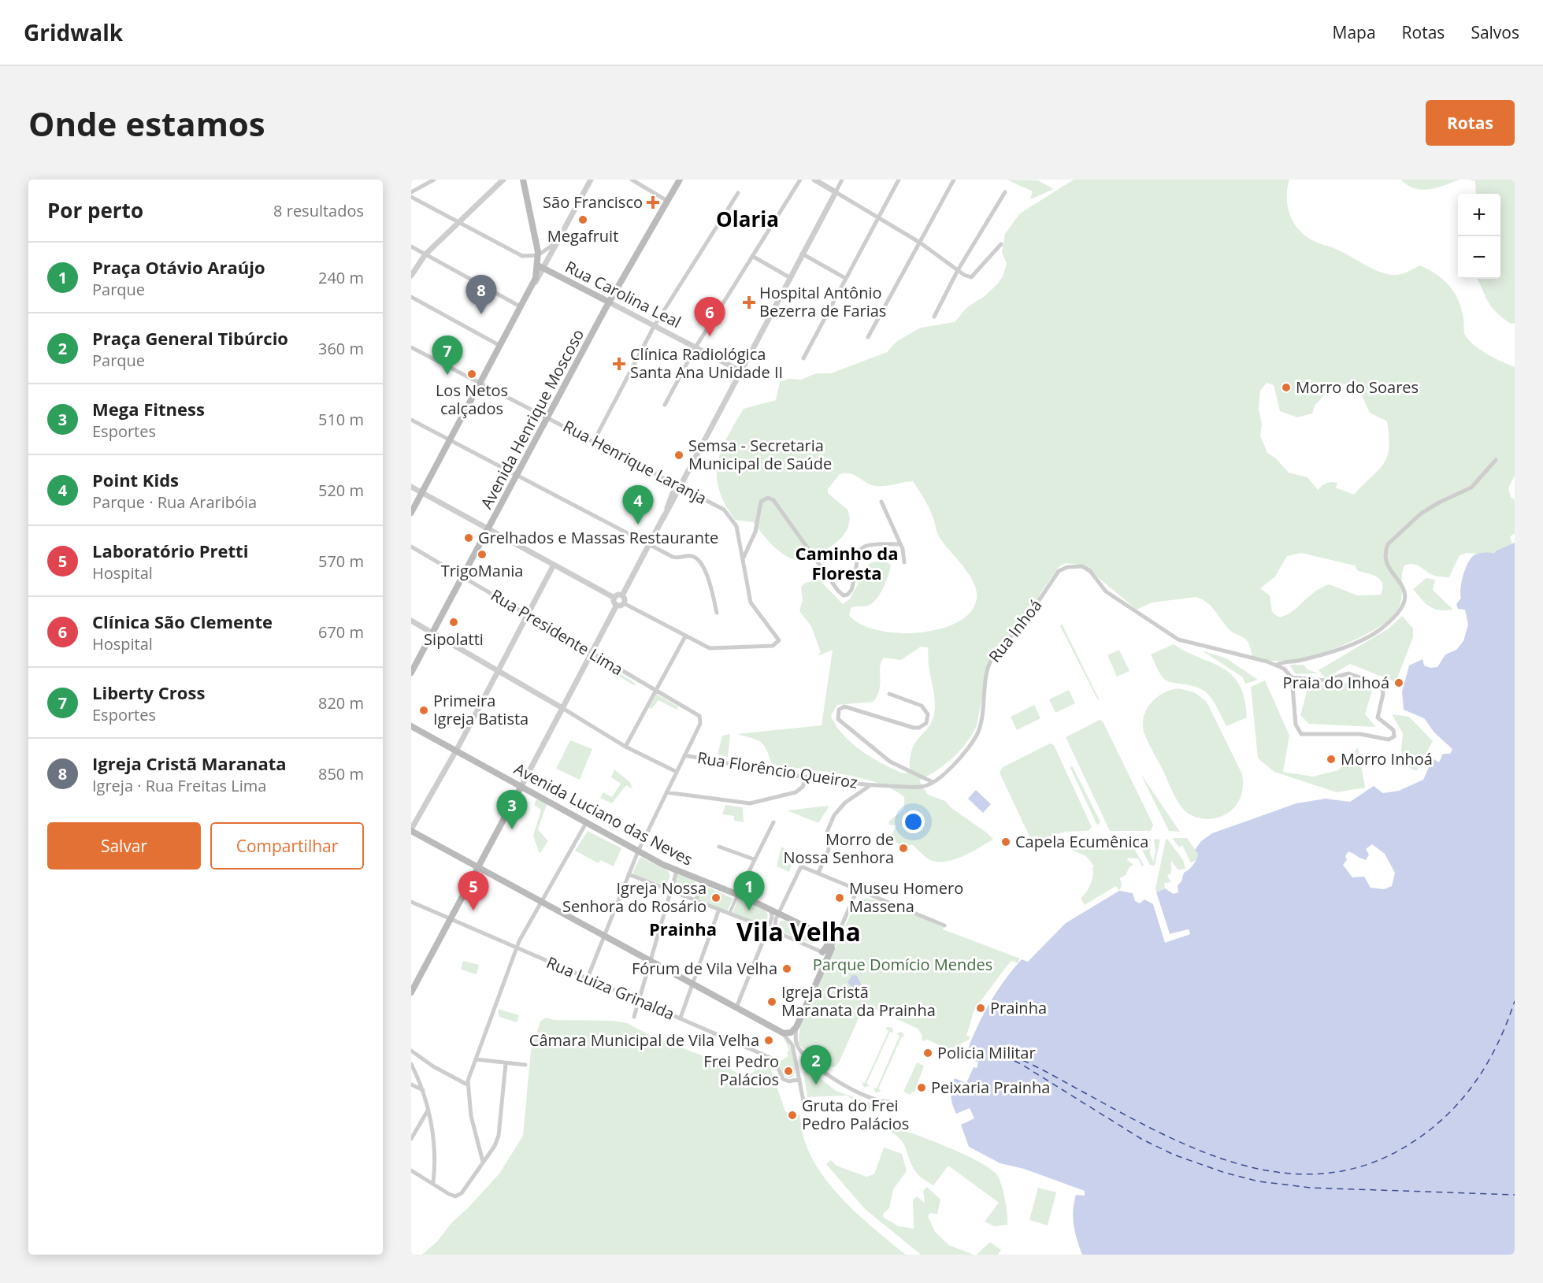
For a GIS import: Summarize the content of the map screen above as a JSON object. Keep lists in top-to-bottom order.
{
  "streets": {
    "main road": ["Rua Carolina Leal", "Avenida Henrique Moscoso", "Avenida Luciano das Neves"],
    "street": [
      "Rua Henrique Laranja",
      "Rua Inhoá",
      "Rua Presidente Lima",
      "Rua Florêncio Queiroz",
      "Rua Luiza Grinalda"
    ]
  },
  "crossings": [
    ["Rua Carolina Leal", "Avenida Henrique Moscoso"],
    ["Avenida Henrique Moscoso", "Rua Henrique Laranja"],
    ["Avenida Henrique Moscoso", "Rua Presidente Lima"],
    ["Rua Presidente Lima", "Rua Florêncio Queiroz"]
  ],
  "districts": [
    "Olaria",
    "Caminho da Floresta",
    "Prainha",
    "Vila Velha"
  ],
  "parks": ["Parque Domício Mendes"],
  "places": {
    "health": ["São Francisco", "Hospital Antônio Bezerra de Farias", "Clínica Radiológica Santa Ana Unidade II"],
    "other": [
      "Megafruit",
      "Los Netos calçados",
      "Morro do Soares",
      "Semsa - Secretaria Municipal de Saúde",
      "Grelhados e Massas Restaurante",
      "TrigoMania",
      "Sipolatti",
      "Praia do Inhoá",
      "Primeira Igreja Batista",
      "Morro Inhoá",
      "Capela Ecumênica",
      "Morro de Nossa Senhora",
      "Igreja Nossa Senhora do Rosário",
      "Museu Homero Massena",
      "Fórum de Vila Velha",
      "Igreja Cristã Maranata da Prainha",
      "Prainha",
      "Câmara Municipal de Vila Velha",
      "Policia Militar",
      "Frei Pedro Palácios",
      "Peixaria Prainha",
      "Gruta do Frei Pedro Palácios"
    ]
  },
  "page": {
    "header": "Gridwalk",
    "nav": ["Mapa", "Rotas", "Salvos"],
    "buttons": [
      "Rotas",
      ["Salvar", "Compartilhar"]
    ],
    "title": "Onde estamos",
    "heading": ["Por perto", "8 resultados"],
    "map_buttons": ["+", "−"],
    "list": [
      {
        "mark": "1",
        "name": "Praça Otávio Araújo",
        "note": "Parque",
        "value": "240 m"
      },
      {
        "mark": "2",
        "name": "Praça General Tibúrcio",
        "note": "Parque",
        "value": "360 m"
      },
      {
        "mark": "3",
        "name": "Mega Fitness",
        "note": "Esportes",
        "value": "510 m"
      },
      {
        "mark": "4",
        "name": "Point Kids",
        "note": "Parque · Rua Araribóia",
        "value": "520 m"
      },
      {
        "mark": "5",
        "name": "Laboratório Pretti",
        "note": "Hospital",
        "value": "570 m"
      },
      {
        "mark": "6",
        "name": "Clínica São Clemente",
        "note": "Hospital",
        "value": "670 m"
      },
      {
        "mark": "7",
        "name": "Liberty Cross",
        "note": "Esportes",
        "value": "820 m"
      },
      {
        "mark": "8",
        "name": "Igreja Cristã Maranata",
        "note": "Igreja · Rua Freitas Lima",
        "value": "850 m"
      }
    ],
    "pins": [
      "8",
      "6",
      "7",
      "4",
      "3",
      "1",
      "5",
      "2"
    ]
  }
}
